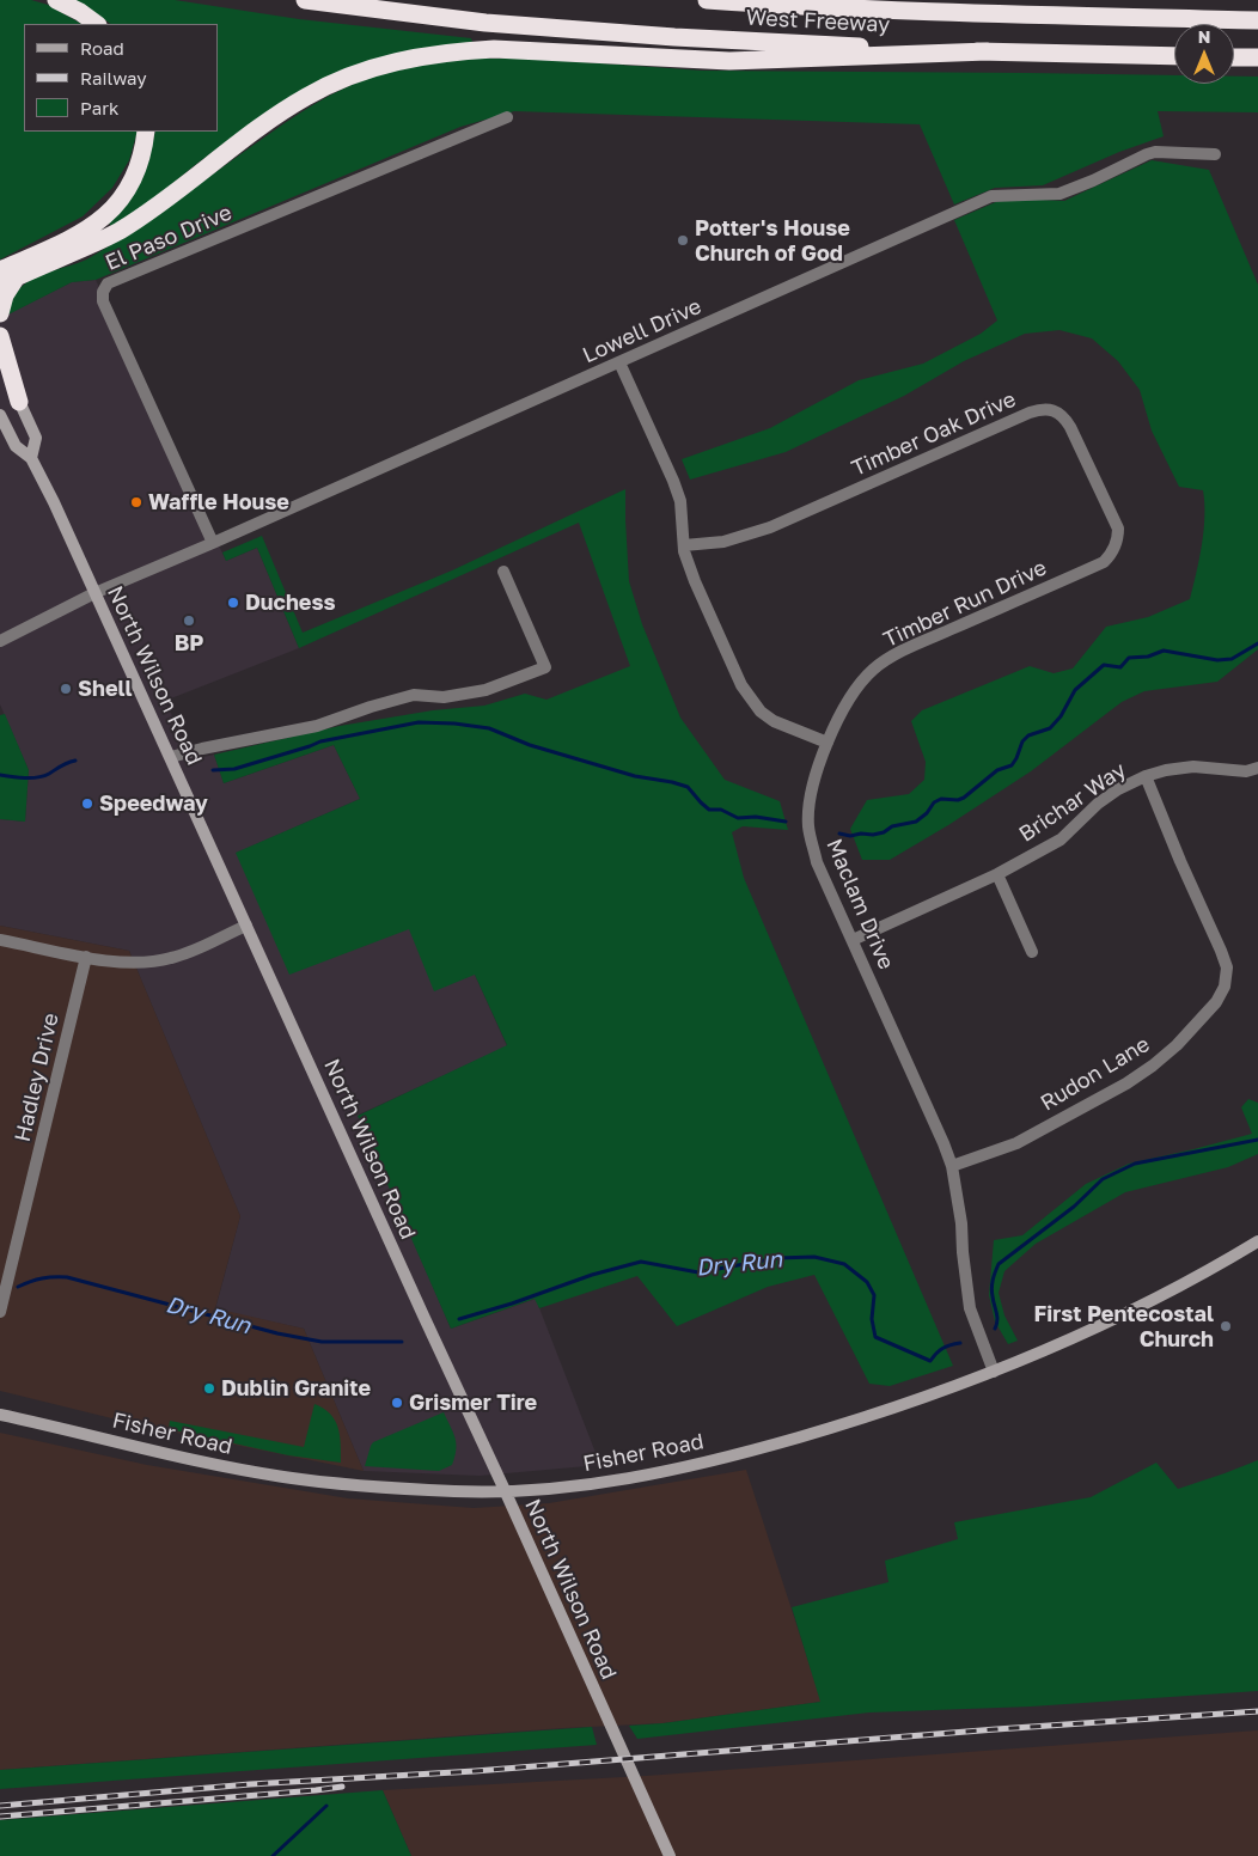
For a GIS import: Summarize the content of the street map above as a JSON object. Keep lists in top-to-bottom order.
{
  "streets": {
    "highway": ["West Freeway"],
    "main road": ["North Wilson Road", "Fisher Road"],
    "street": [
      "El Paso Drive",
      "Lowell Drive",
      "Timber Oak Drive",
      "Timber Run Drive",
      "Brichar Way",
      "Maclam Drive",
      "Rudon Lane",
      "Hadley Drive"
    ]
  },
  "crossings": [
    ["El Paso Drive", "Lowell Drive"],
    ["Lowell Drive", "North Wilson Road"],
    ["Timber Oak Drive", "Timber Run Drive"],
    ["Timber Run Drive", "Maclam Drive"],
    ["North Wilson Road", "Fisher Road"],
    ["Brichar Way", "Maclam Drive"],
    ["Brichar Way", "Rudon Lane"],
    ["Maclam Drive", "Rudon Lane"],
    ["Maclam Drive", "Fisher Road"]
  ],
  "water": ["Dry Run"],
  "places": [
    "Potter's House Church of God",
    "Waffle House",
    "Duchess",
    "BP",
    "Shell",
    "Speedway",
    "First Pentecostal Church",
    "Dublin Granite",
    "Grismer Tire"
  ],
  "legend": ["Road", "Railway", "Park"],
  "north": "top"
}
